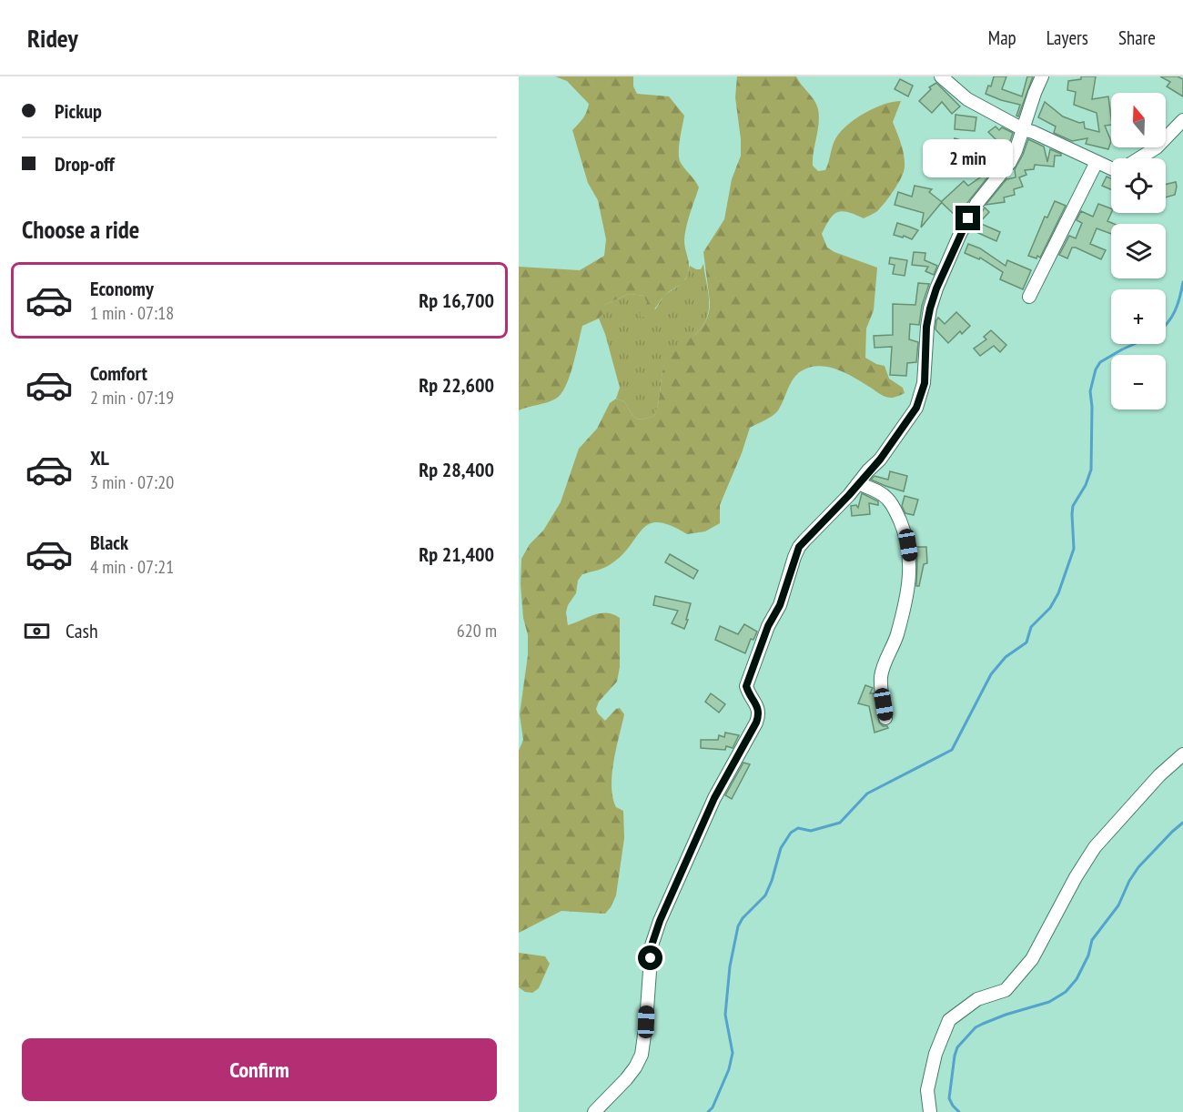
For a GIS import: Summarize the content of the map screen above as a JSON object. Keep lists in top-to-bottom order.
{
  "north": "top",
  "page": {
    "header": "Ridey",
    "nav": ["Map", "Layers", "Share"],
    "banner": ["Pickup", "Drop-off"],
    "map_buttons": ["+", "−"],
    "bubble": "2 min",
    "heading": "Choose a ride",
    "list": [
      {
        "name": "Economy",
        "note": "1 min · 07:18",
        "value": "Rp 16,700"
      },
      {
        "name": "Comfort",
        "note": "2 min · 07:19",
        "value": "Rp 22,600"
      },
      {
        "name": "XL",
        "note": "3 min · 07:20",
        "value": "Rp 28,400"
      },
      {
        "name": "Black",
        "note": "4 min · 07:21",
        "value": "Rp 21,400"
      }
    ],
    "pay": ["Cash", "620 m"],
    "buttons": "Confirm"
  }
}
